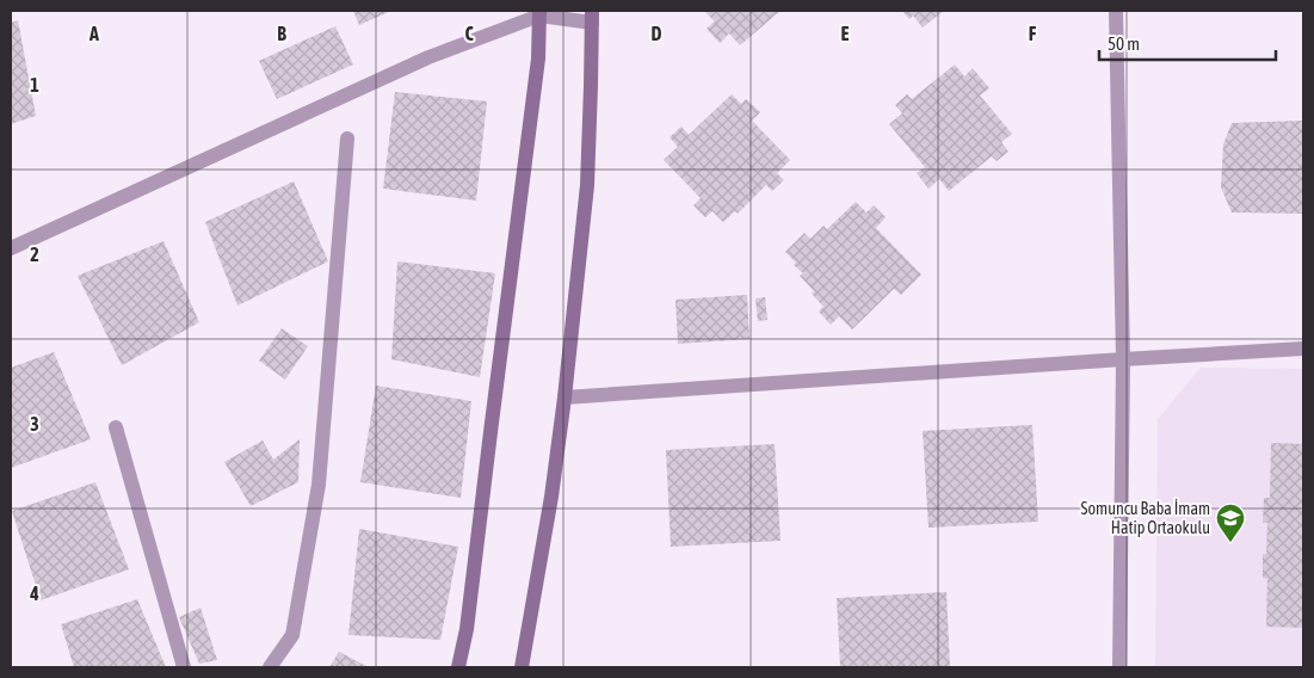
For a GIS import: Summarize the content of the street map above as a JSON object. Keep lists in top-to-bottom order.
{
  "places": {
    "school or university": ["Somuncu Baba İmam Hatip Ortaokulu"]
  },
  "scale_bar": "50 m",
  "grid": {
    "columns": [
      "A",
      "B",
      "C",
      "D",
      "E",
      "F"
    ],
    "rows": [
      "1",
      "2",
      "3",
      "4"
    ]
  }
}
